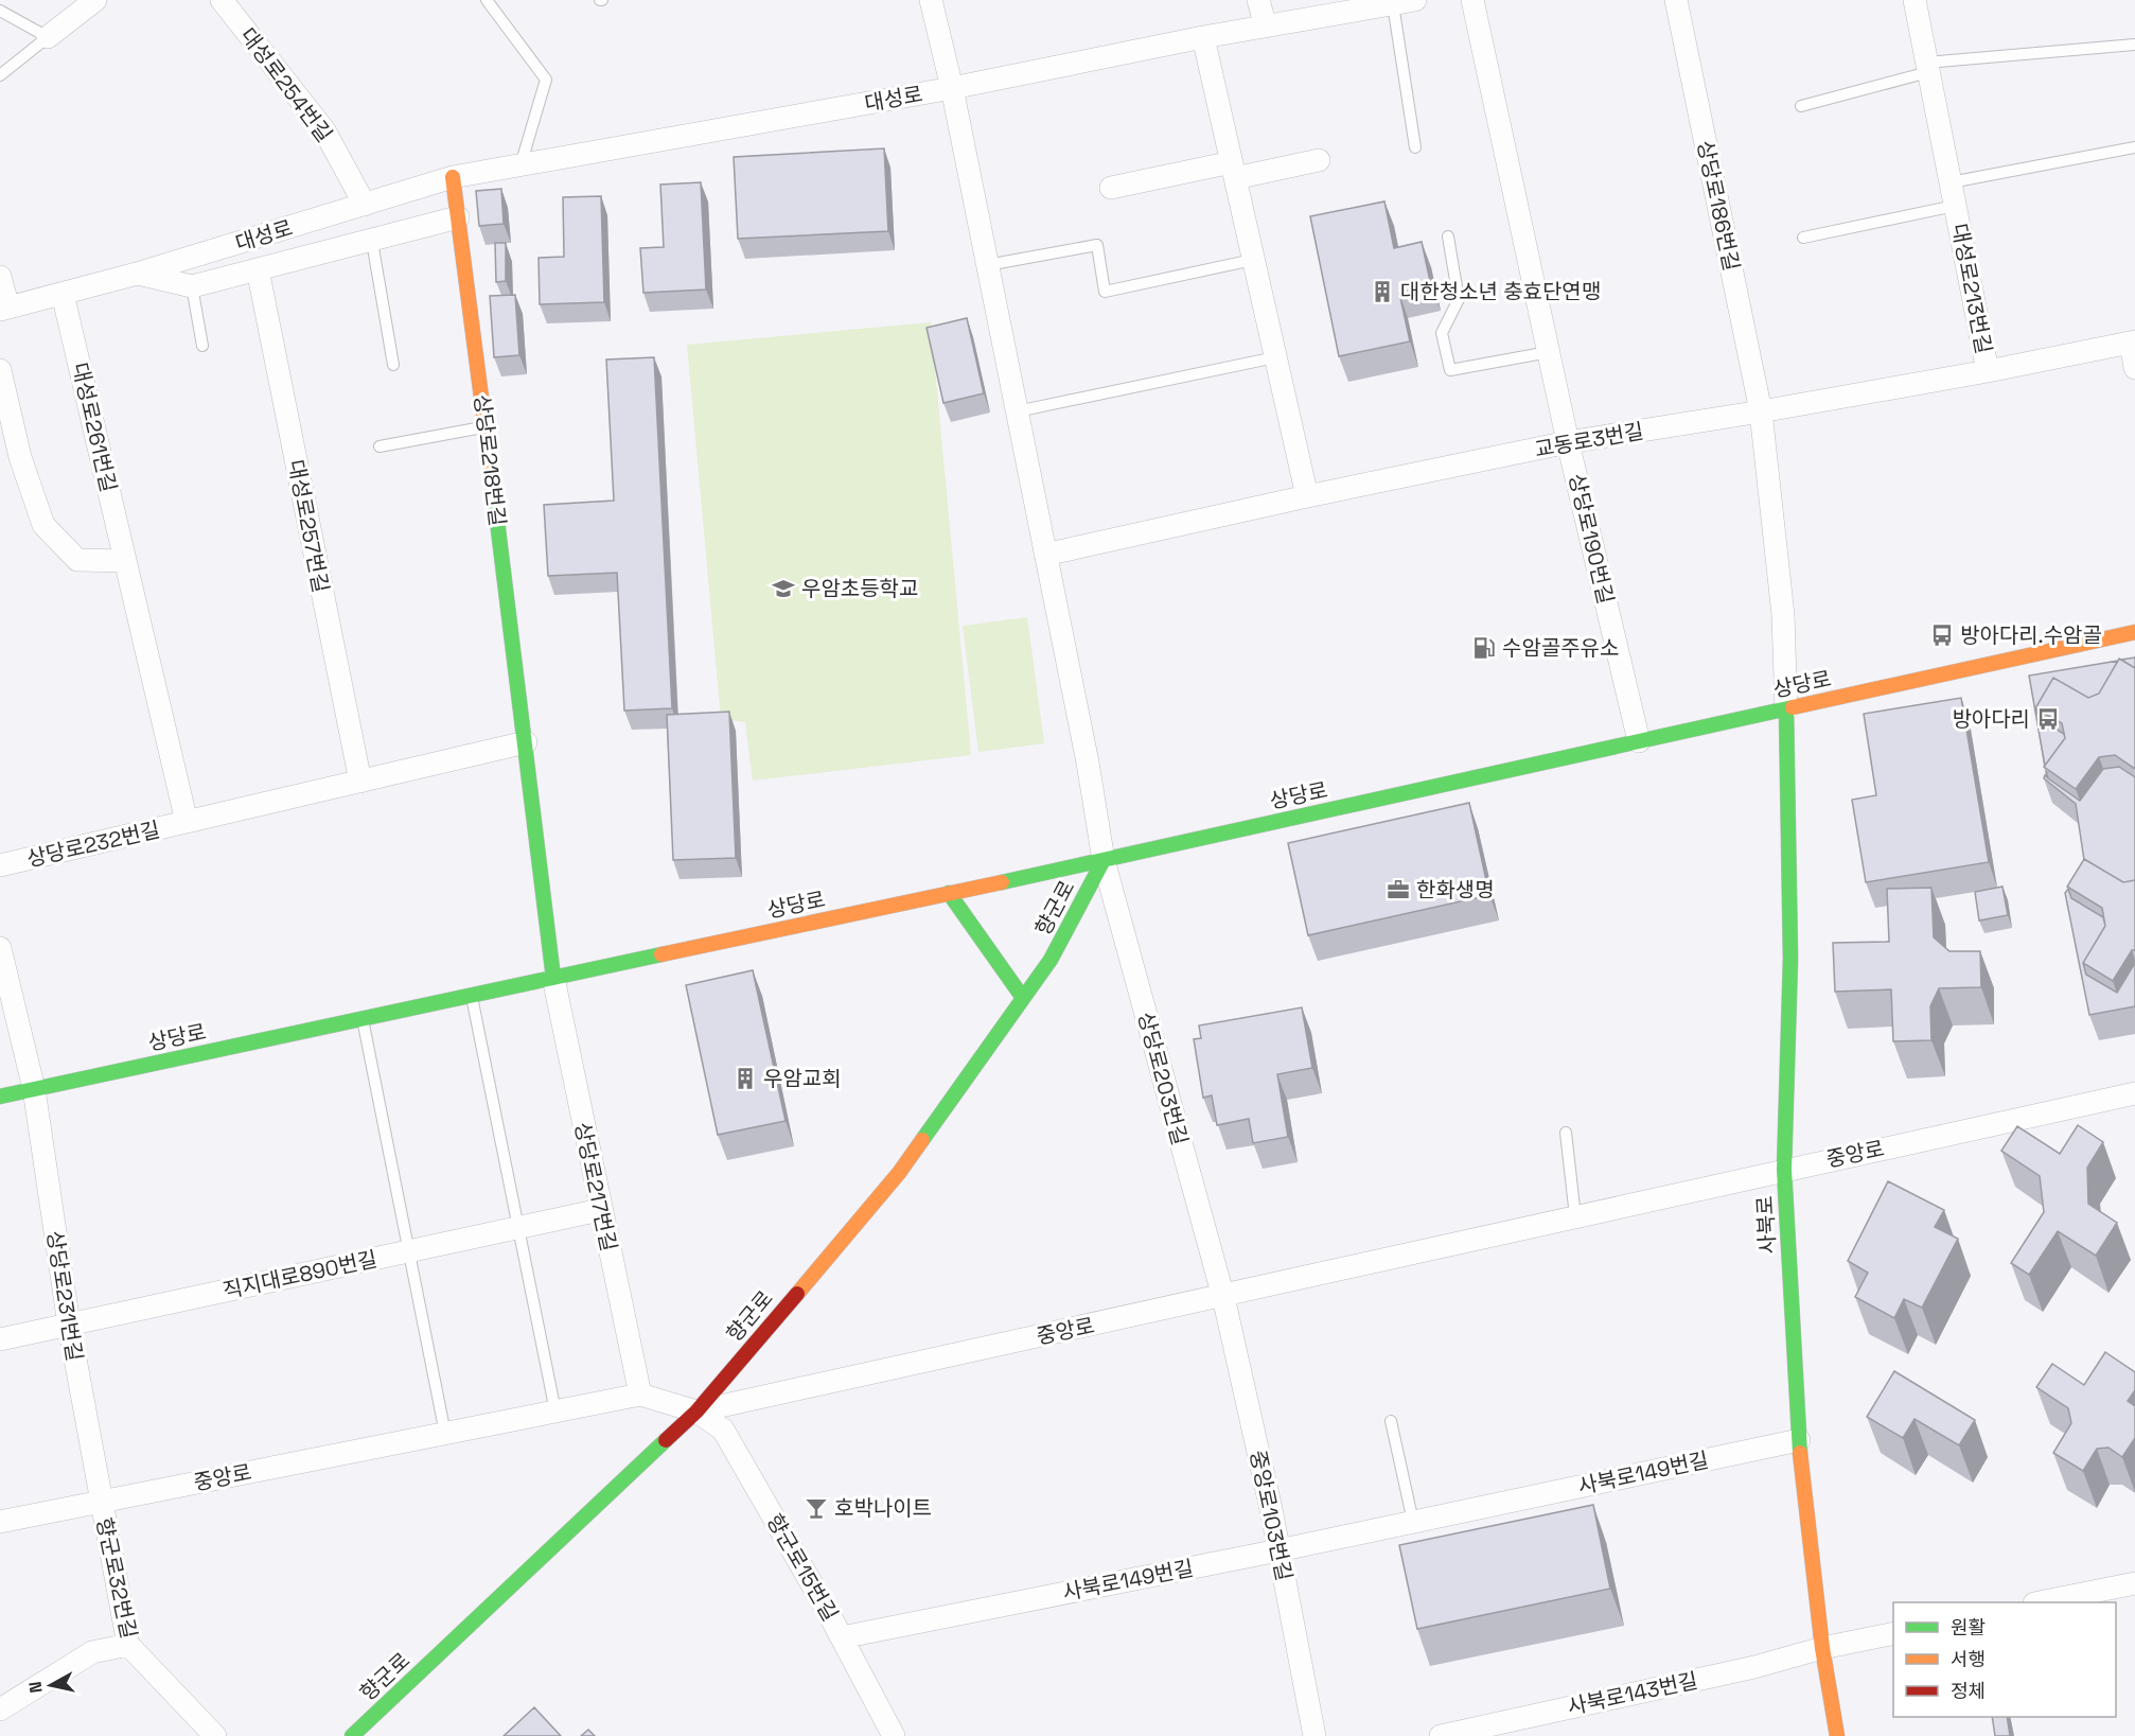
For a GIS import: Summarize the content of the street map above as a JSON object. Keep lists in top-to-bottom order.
{
  "streets": {
    "street": [
      "대성로254번길",
      "대성로",
      "상당로186번길",
      "대성로213번길",
      "대성로261번길",
      "교동로3번길",
      "상당로218번길",
      "대성로257번길",
      "상당로190번길",
      "상당로",
      "상당로232번길",
      "향군로",
      "상당로203번길",
      "중앙로",
      "상당로217번길",
      "사북로",
      "직지대로890번길",
      "상당로231번길",
      "사북로149번길",
      "중앙로103번길",
      "향군로15번길",
      "향군로32번길",
      "사북로143번길"
    ]
  },
  "crossings": [
    ["대성로254번길", "대성로"],
    ["대성로", "대성로261번길"],
    ["대성로", "상당로218번길"],
    ["대성로", "상당로203번길"],
    ["상당로186번길", "교동로3번길"],
    ["상당로186번길", "상당로"],
    ["상당로186번길", "사북로"],
    ["대성로213번길", "교동로3번길"],
    ["대성로261번길", "상당로232번길"],
    ["교동로3번길", "상당로190번길"],
    ["교동로3번길", "상당로203번길"],
    ["상당로218번길", "상당로"],
    ["상당로218번길", "상당로217번길"],
    ["상당로190번길", "상당로"],
    ["상당로", "향군로"],
    ["상당로", "상당로203번길"],
    ["상당로", "상당로217번길"],
    ["상당로", "사북로"],
    ["상당로", "상당로231번길"],
    ["향군로", "상당로203번길"],
    ["향군로", "중앙로"],
    ["향군로", "향군로15번길"],
    ["상당로203번길", "중앙로"],
    ["상당로203번길", "중앙로103번길"],
    ["중앙로", "상당로217번길"],
    ["중앙로", "사북로"],
    ["중앙로", "상당로231번길"],
    ["중앙로", "중앙로103번길"],
    ["중앙로", "향군로15번길"],
    ["중앙로", "향군로32번길"],
    ["상당로217번길", "직지대로890번길"],
    ["사북로", "사북로149번길"],
    ["사북로", "사북로143번길"],
    ["직지대로890번길", "상당로231번길"],
    ["상당로231번길", "향군로32번길"],
    ["사북로149번길", "중앙로103번길"],
    ["사북로149번길", "향군로15번길"]
  ],
  "places": {
    "building": ["대한청소년 충효단연맹", "우암교회"],
    "school or university": ["우암초등학교"],
    "bus stop": ["방아다리.수암골", "방아다리"],
    "fuel station": ["수암골주유소"],
    "office": ["한화생명"],
    "bar": ["호박나이트"]
  },
  "legend": ["원활", "서행", "정체"],
  "north": "left"
}
